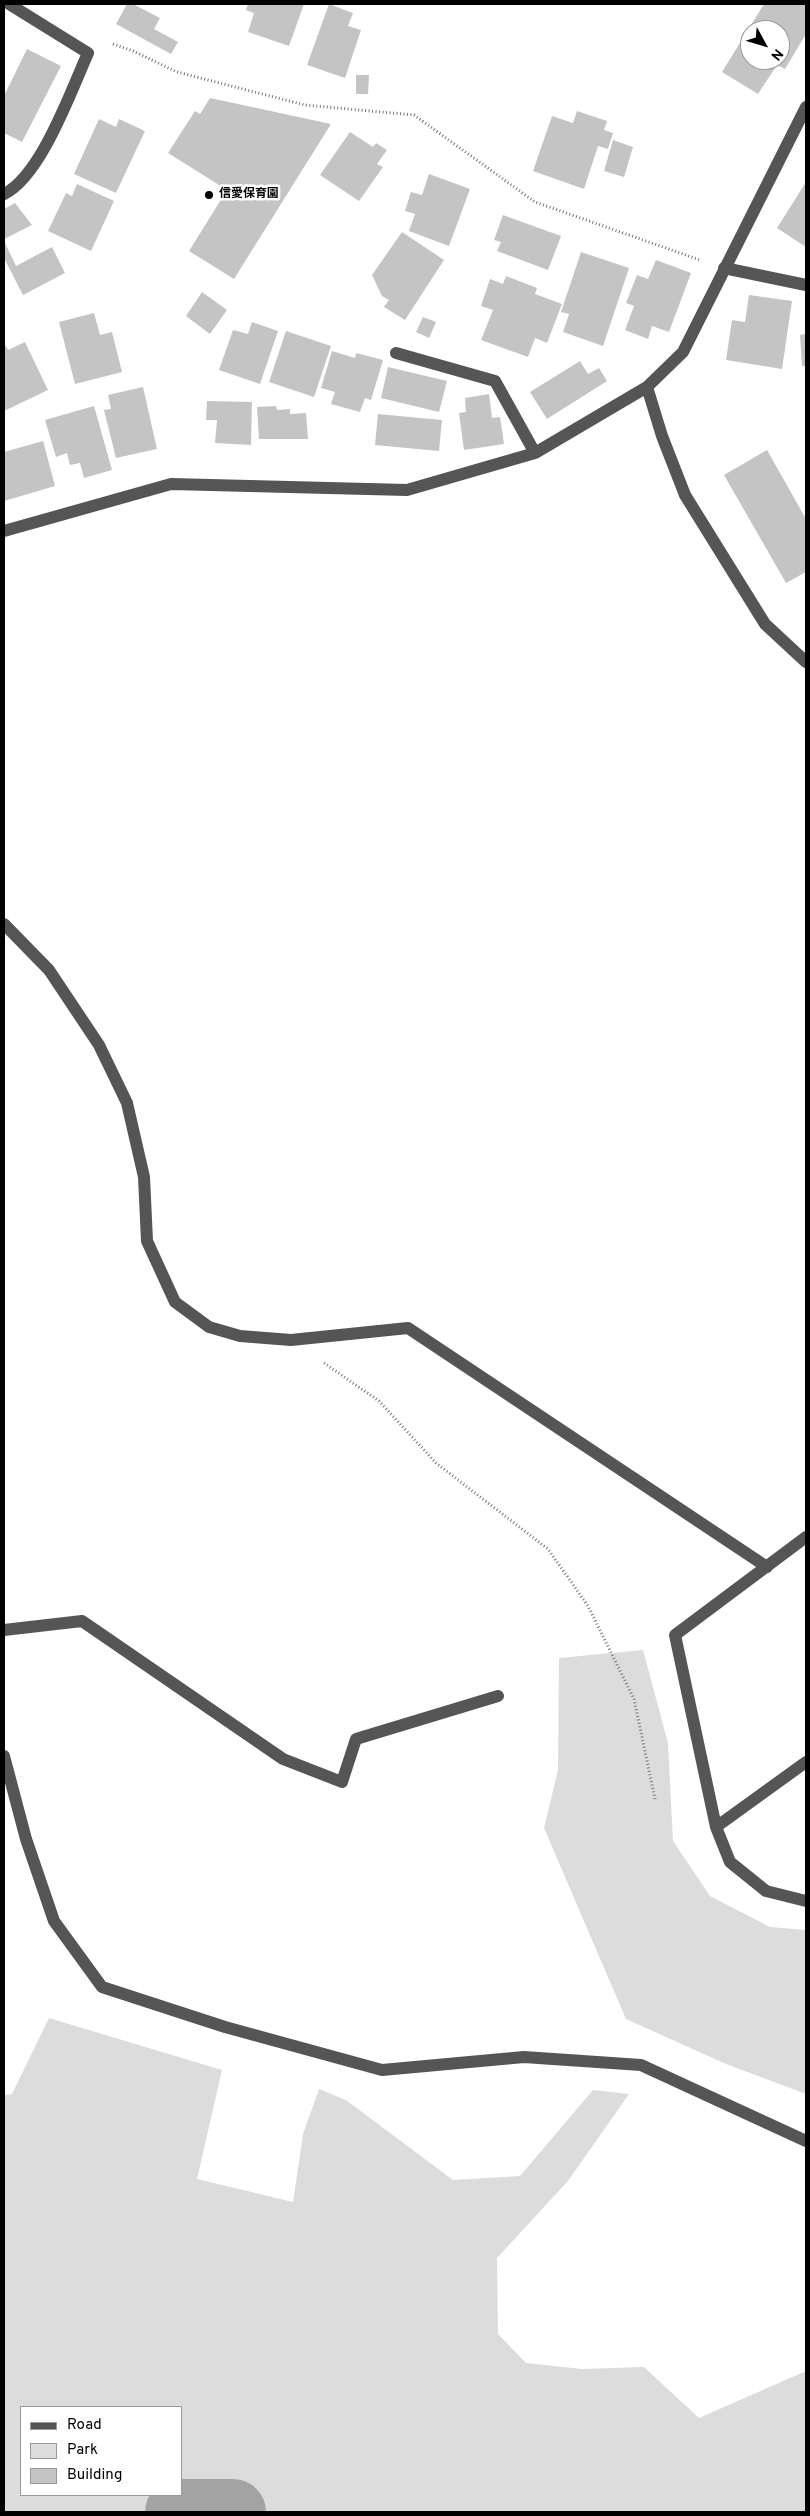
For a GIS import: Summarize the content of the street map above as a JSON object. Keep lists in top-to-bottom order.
{
  "places": ["信愛保育園"],
  "legend": ["Road", "Park", "Building"],
  "north": "bottom right"
}
